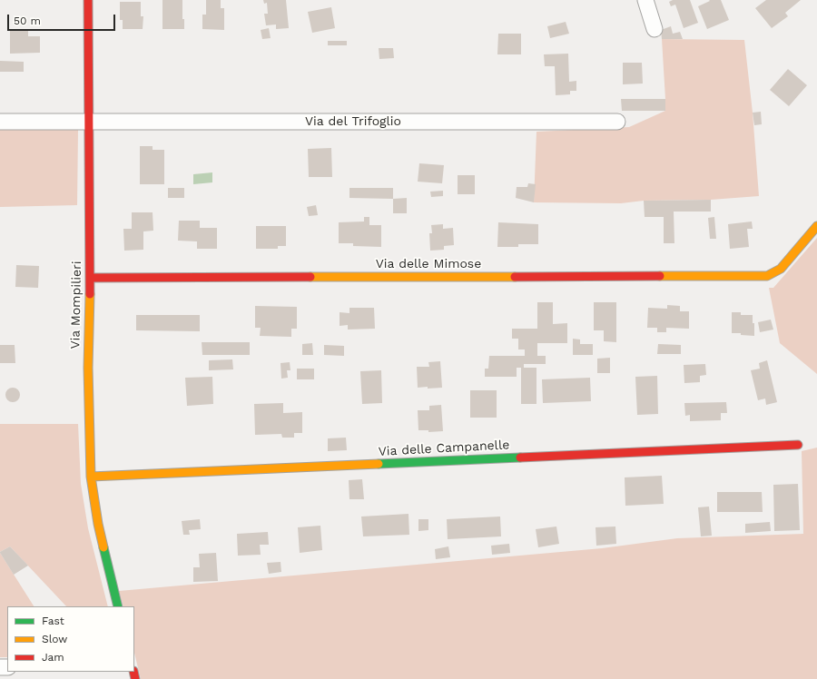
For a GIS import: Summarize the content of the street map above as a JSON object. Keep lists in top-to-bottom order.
{
  "streets": {
    "street": [
      "Via del Trifoglio",
      "Via delle Mimose",
      "Via Mompilieri",
      "Via delle Campanelle"
    ]
  },
  "crossings": [
    ["Via del Trifoglio", "Via Mompilieri"],
    ["Via delle Mimose", "Via Mompilieri"],
    ["Via Mompilieri", "Via delle Campanelle"]
  ],
  "legend": ["Fast", "Slow", "Jam"],
  "scale_bar": "50 m"
}
